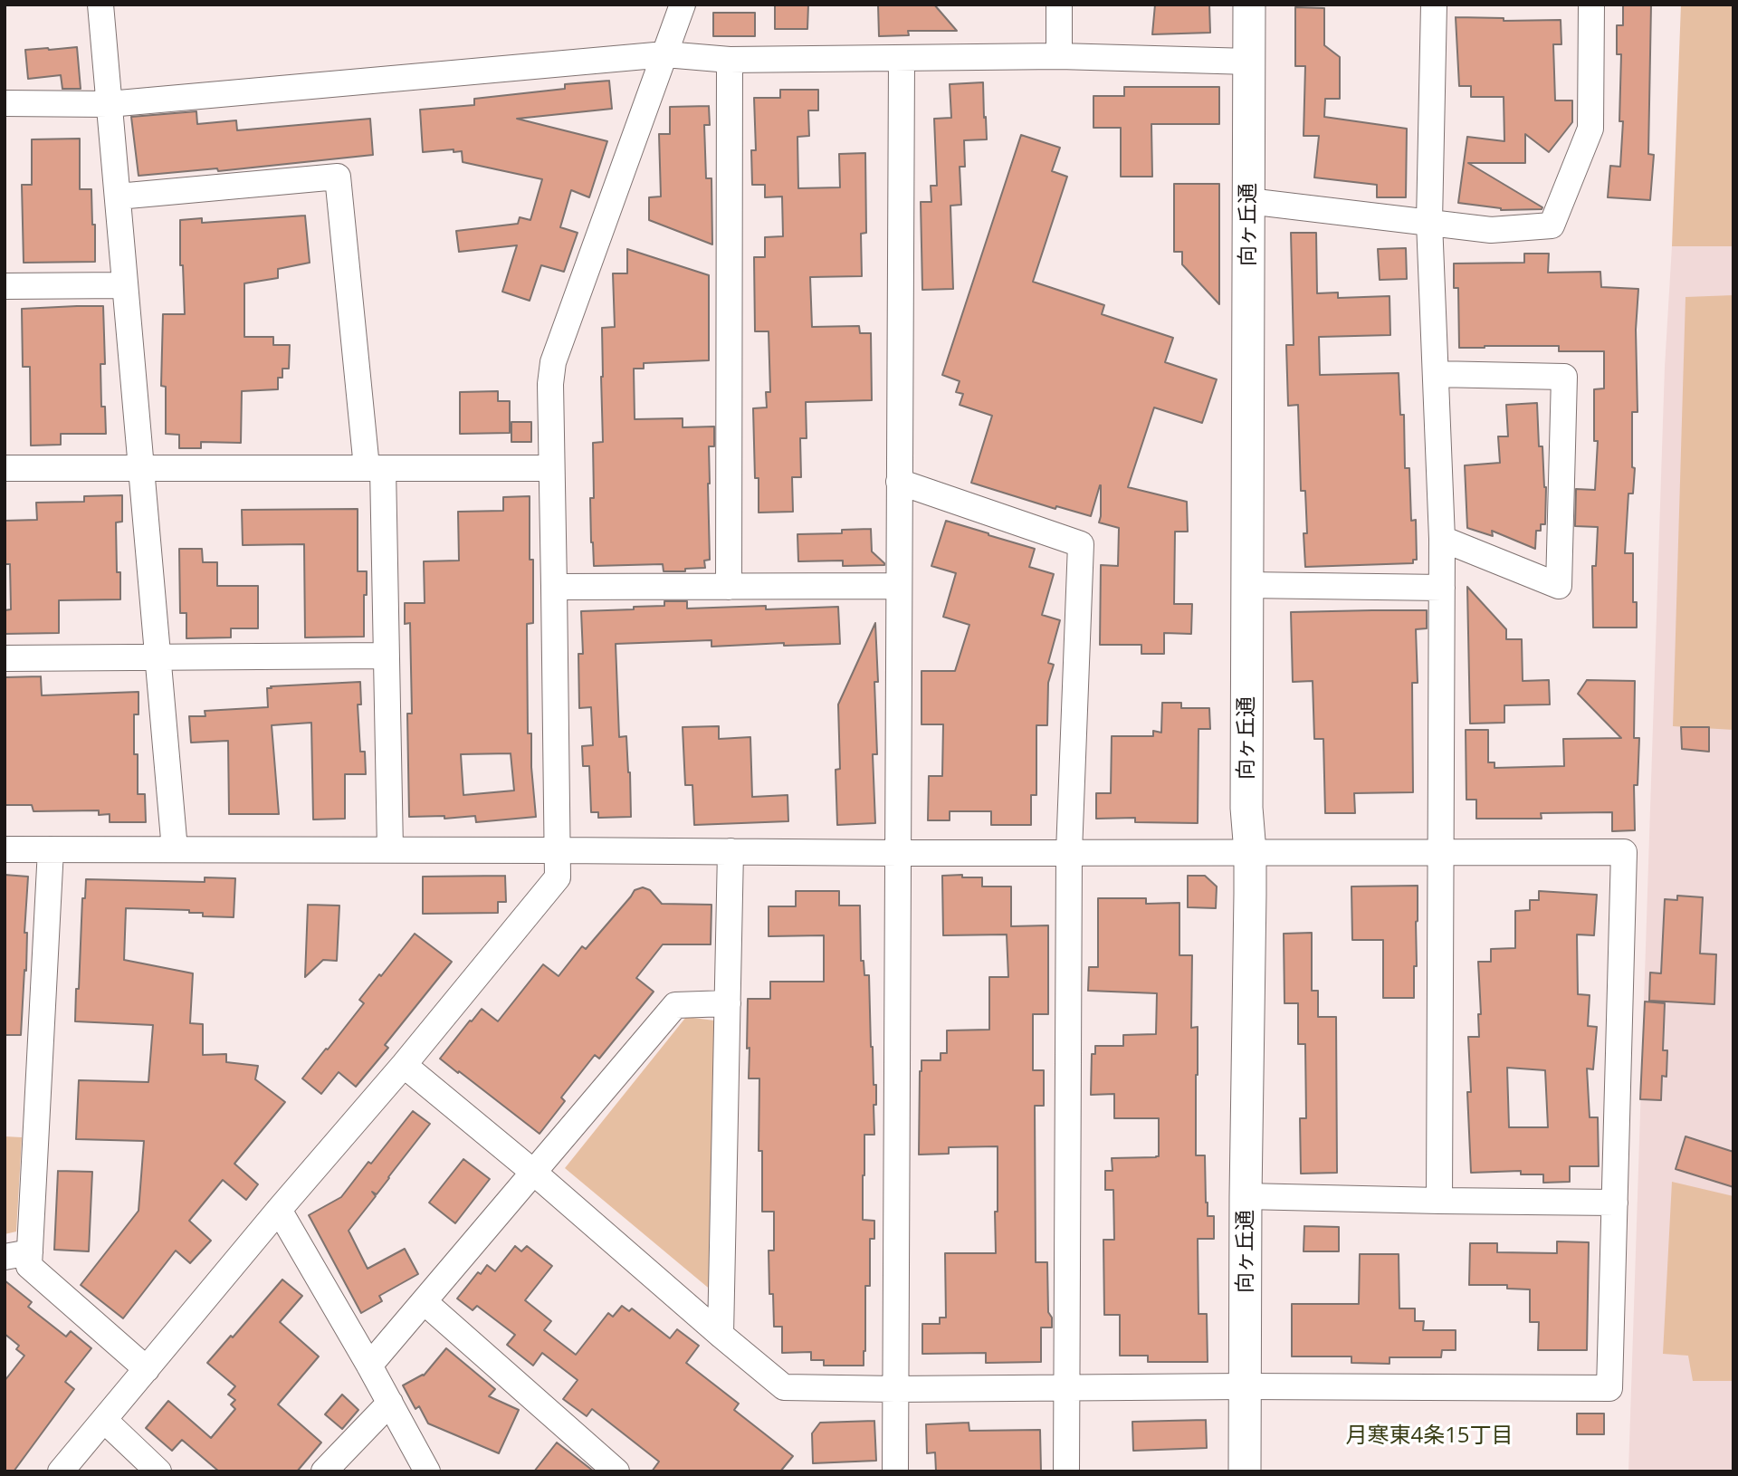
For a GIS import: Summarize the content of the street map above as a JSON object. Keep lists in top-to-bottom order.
{
  "streets": {
    "street": ["向ヶ丘通"]
  },
  "districts": ["月寒東4条15丁目"]
}
